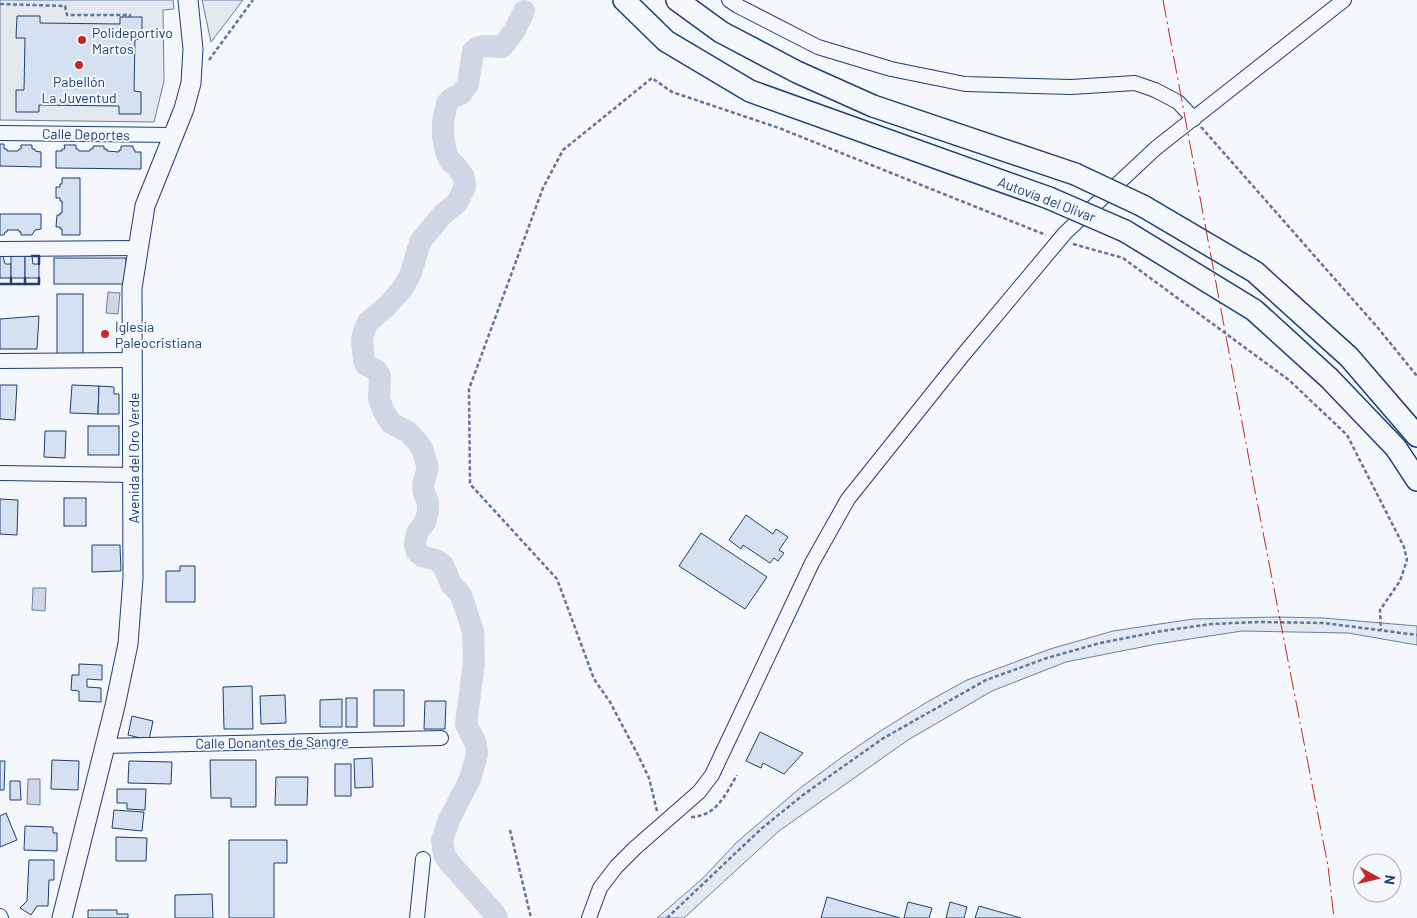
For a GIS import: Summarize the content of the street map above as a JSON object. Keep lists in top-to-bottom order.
{
  "streets": {
    "highway": ["Autovía del Olivar"],
    "main road": ["Avenida del Oro Verde"],
    "street": ["Calle Deportes", "Calle Donantes de Sangre"]
  },
  "crossings": [
    ["Calle Deportes", "Avenida del Oro Verde"],
    ["Avenida del Oro Verde", "Calle Donantes de Sangre"]
  ],
  "places": ["Polideportivo Martos", "Pabellón La Juventud", "Iglesia Paleocristiana"],
  "north": "right"
}
